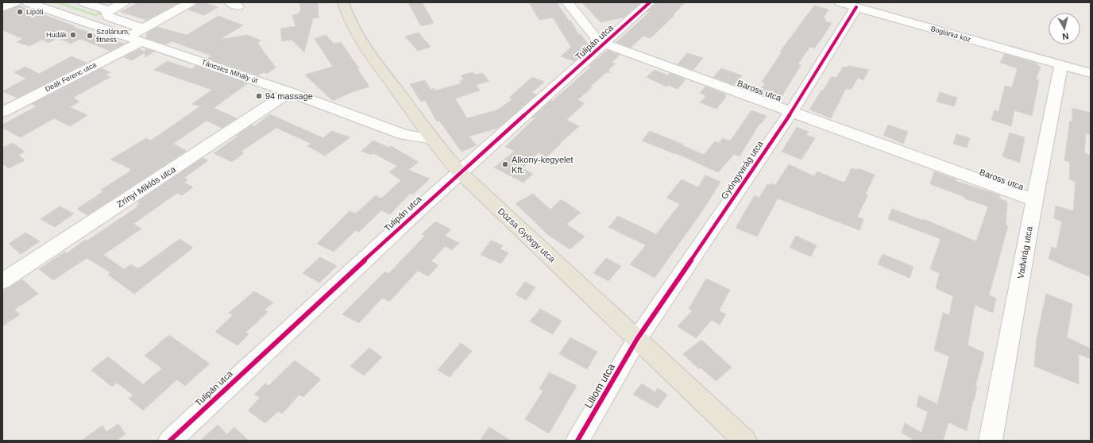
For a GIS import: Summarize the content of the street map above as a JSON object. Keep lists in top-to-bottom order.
{
  "streets": {
    "main road": ["Dózsa György utca"],
    "street": [
      "Boglárka köz",
      "Tulipán utca",
      "Táncsics Mihály út",
      "Deák Ferenc utca",
      "Baross utca",
      "Gyöngyvirág utca",
      "Zrínyi Miklós utca",
      "Vadvirág utca",
      "Liliom utca"
    ]
  },
  "crossings": [
    ["Boglárka köz", "Gyöngyvirág utca"],
    ["Boglárka köz", "Vadvirág utca"],
    ["Tulipán utca", "Baross utca"],
    ["Tulipán utca", "Dózsa György utca"],
    ["Táncsics Mihály út", "Deák Ferenc utca"],
    ["Táncsics Mihály út", "Zrínyi Miklós utca"],
    ["Táncsics Mihály út", "Dózsa György utca"],
    ["Baross utca", "Gyöngyvirág utca"],
    ["Baross utca", "Vadvirág utca"],
    ["Gyöngyvirág utca", "Dózsa György utca"],
    ["Gyöngyvirág utca", "Liliom utca"],
    ["Dózsa György utca", "Liliom utca"]
  ],
  "places": [
    "Lipóti",
    "Hudák",
    "Szolárium, fitness",
    "94 massage",
    "Alkony-kegyelet Kft."
  ],
  "north": "bottom"
}
